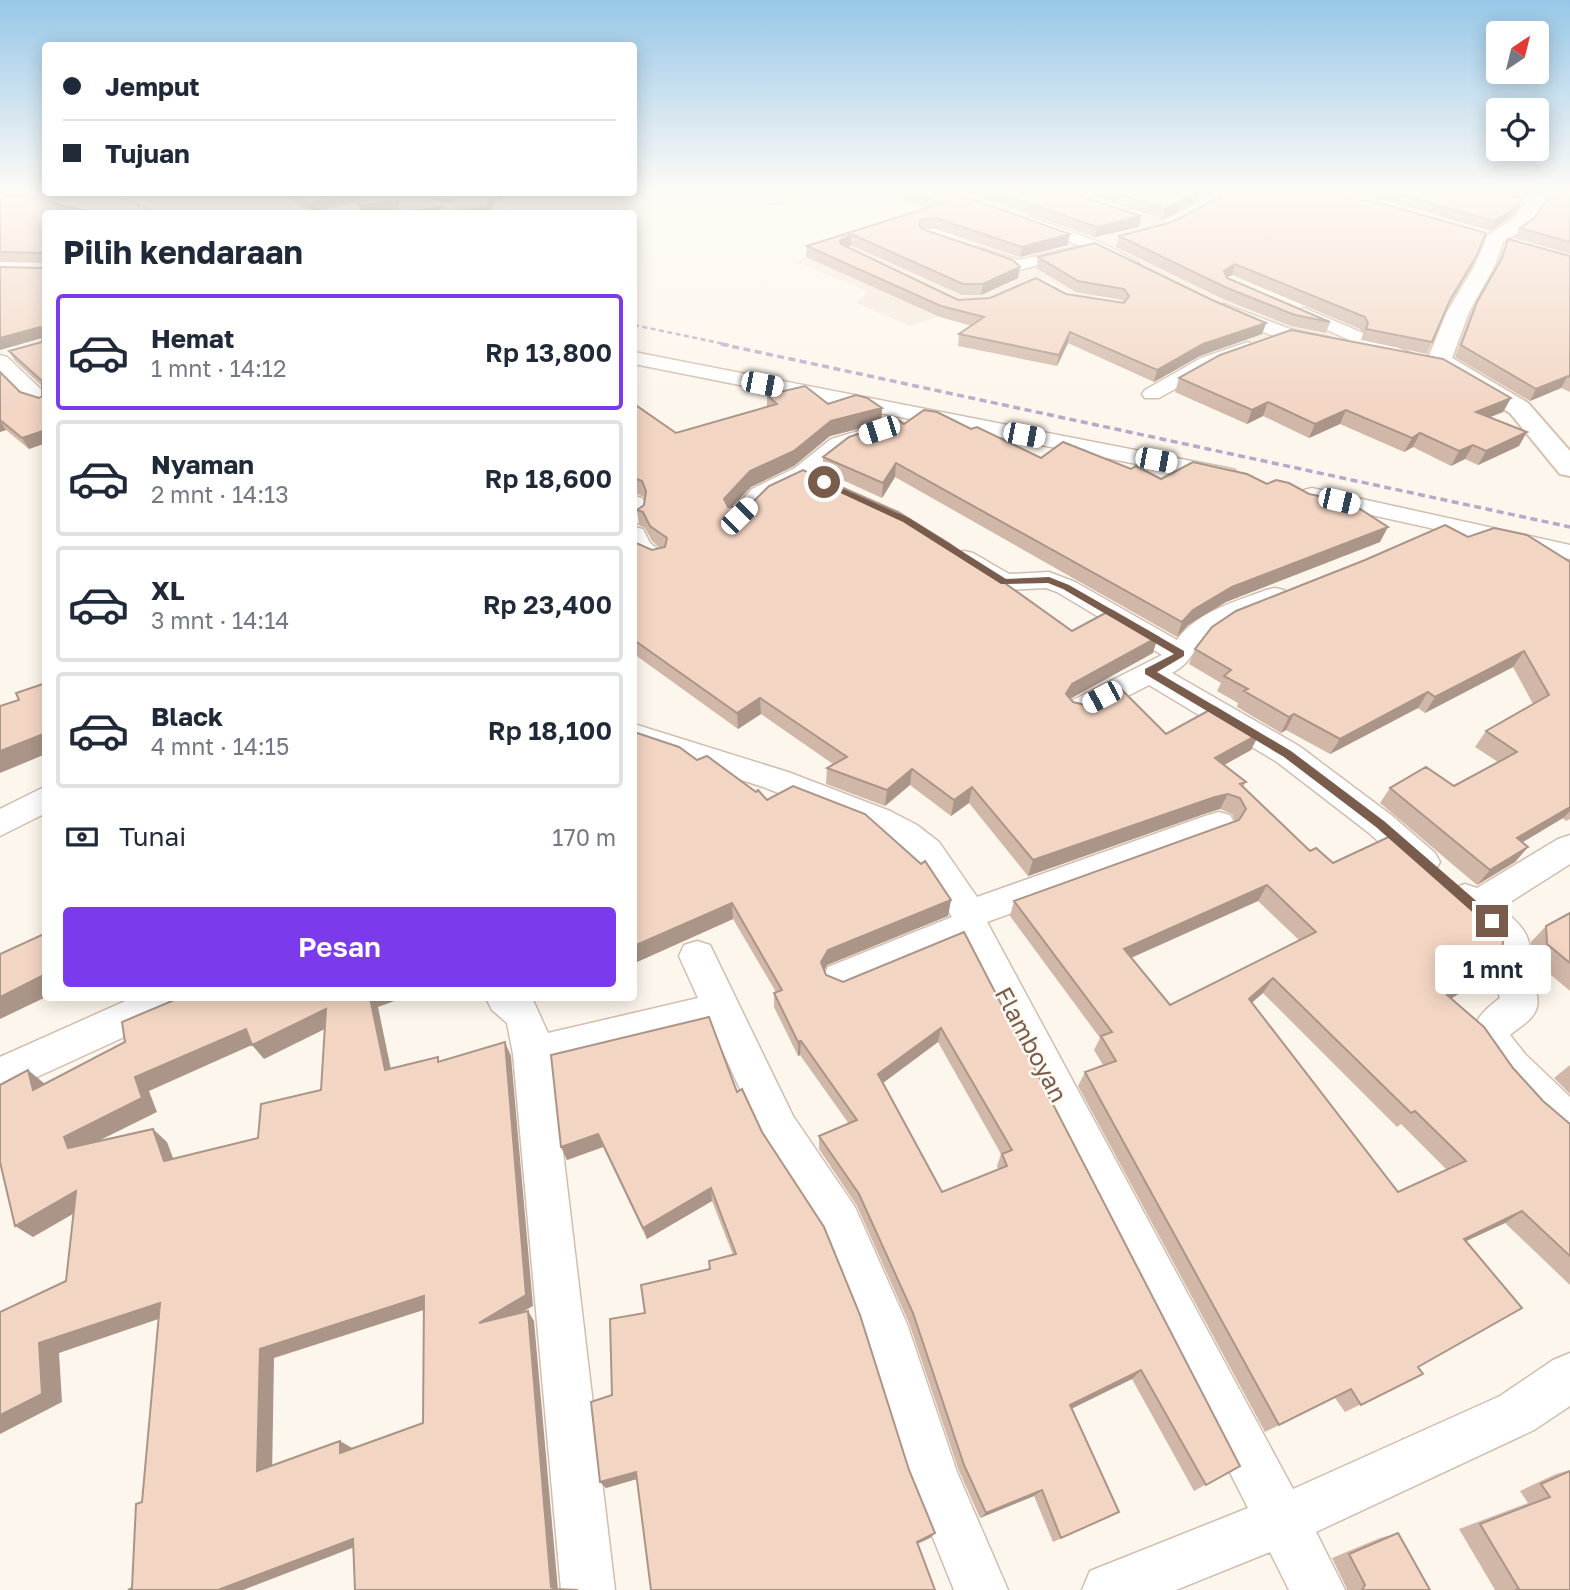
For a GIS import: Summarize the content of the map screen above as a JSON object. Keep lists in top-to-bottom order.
{
  "streets": {
    "street": ["Flamboyan"]
  },
  "north": "top right",
  "page": {
    "banner": ["Jemput", "Tujuan"],
    "heading": "Pilih kendaraan",
    "list": [
      {
        "name": "Hemat",
        "note": "1 mnt · 14:12",
        "value": "Rp 13,800"
      },
      {
        "name": "Nyaman",
        "note": "2 mnt · 14:13",
        "value": "Rp 18,600"
      },
      {
        "name": "XL",
        "note": "3 mnt · 14:14",
        "value": "Rp 23,400"
      },
      {
        "name": "Black",
        "note": "4 mnt · 14:15",
        "value": "Rp 18,100"
      }
    ],
    "pay": ["Tunai", "170 m"],
    "buttons": "Pesan",
    "bubble": "1 mnt"
  }
}
